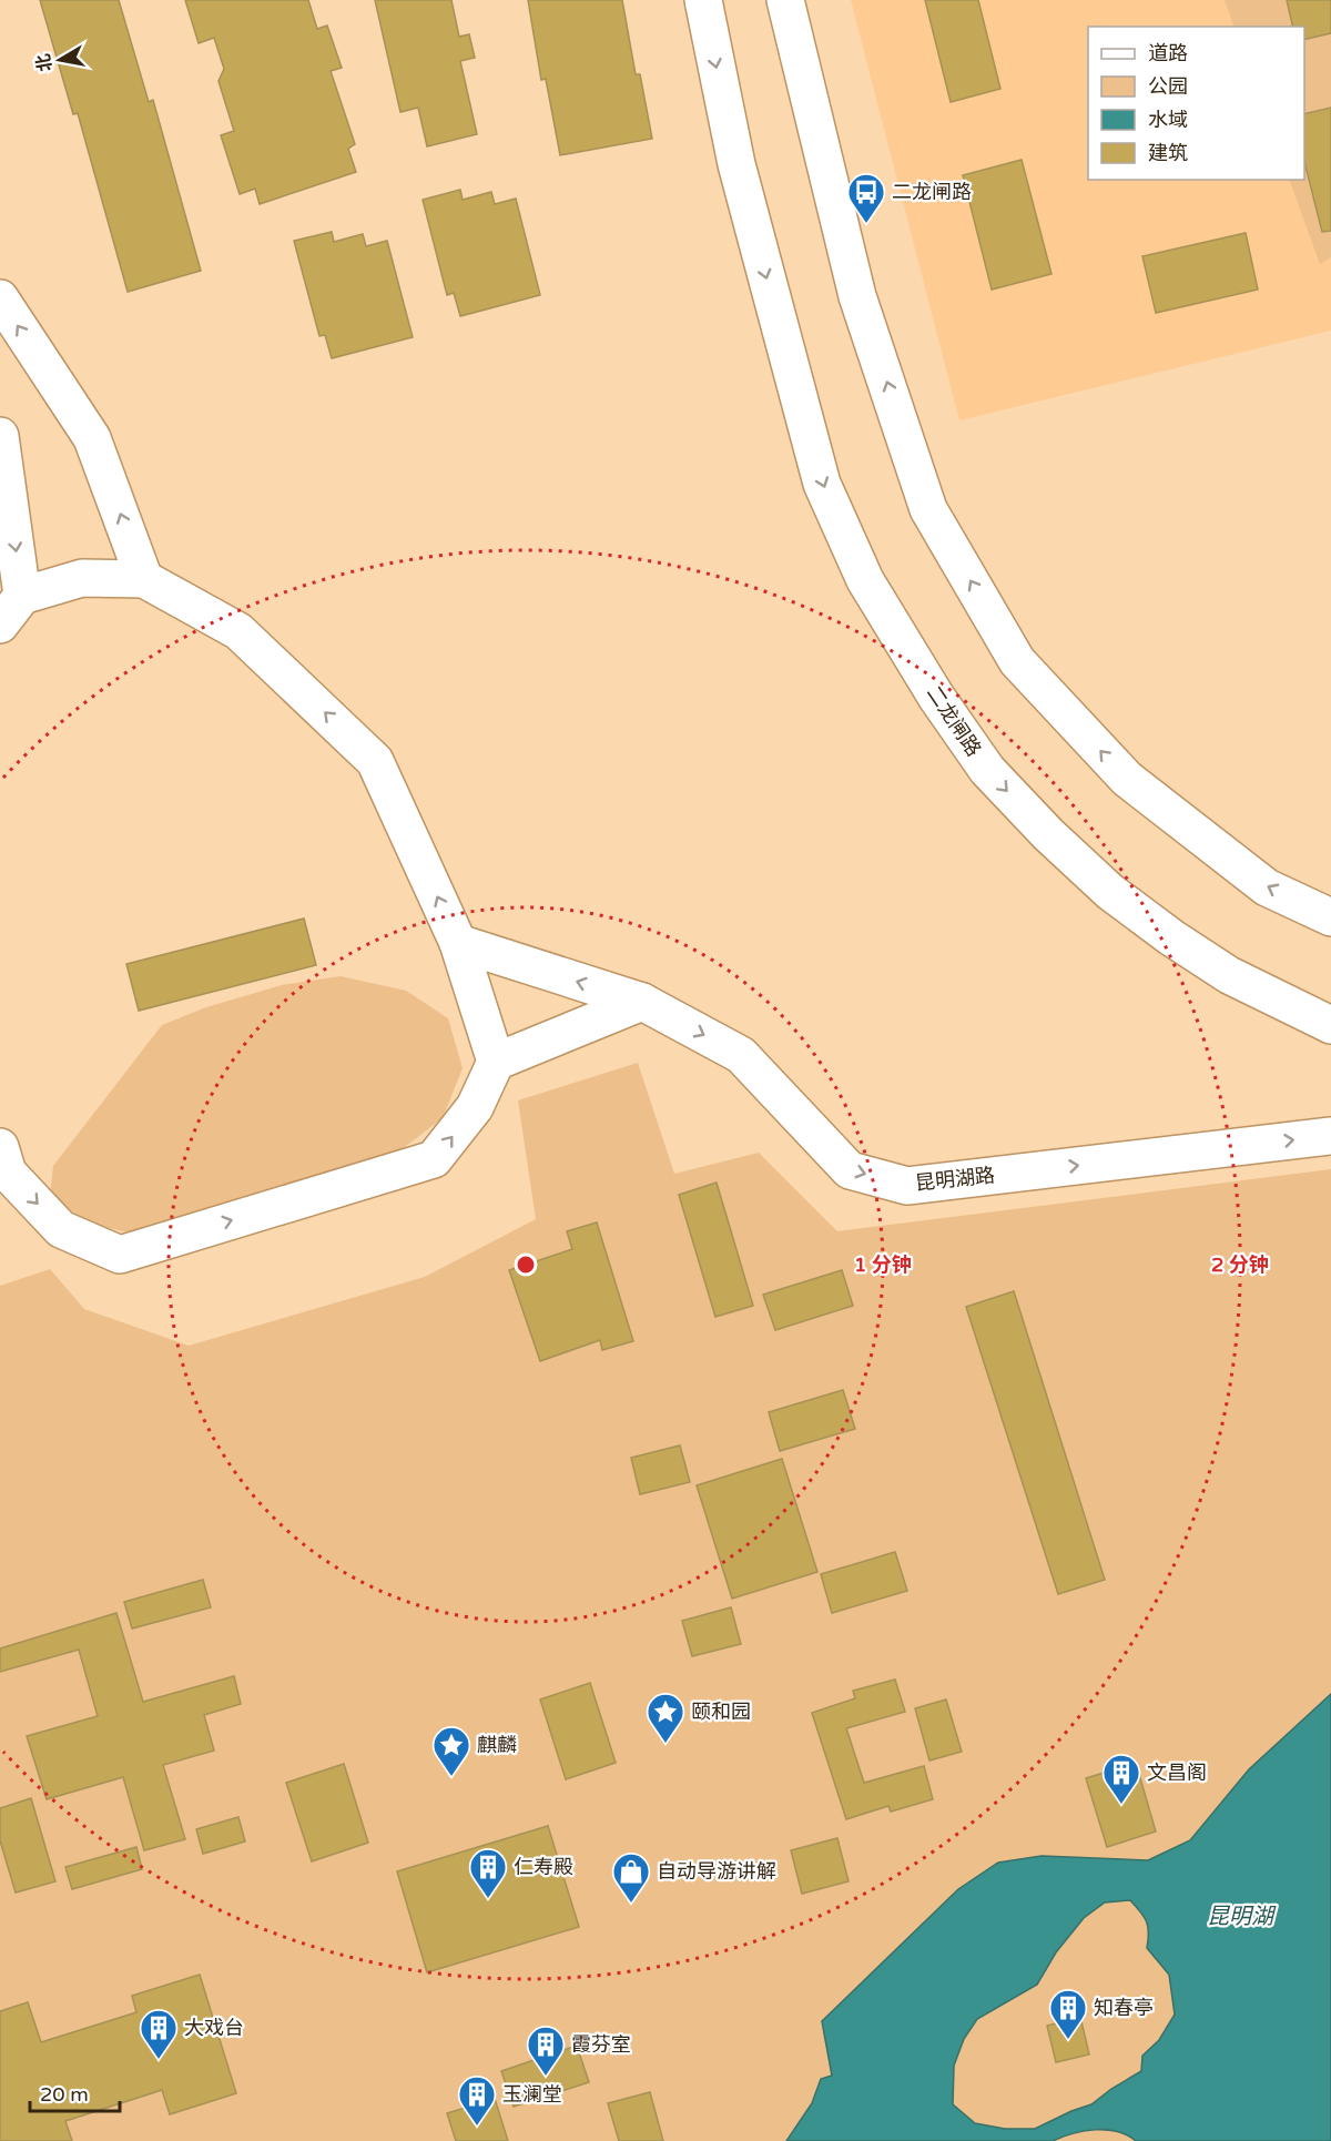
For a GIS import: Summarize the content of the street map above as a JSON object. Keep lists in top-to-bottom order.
{
  "streets": {
    "street": ["二龙闸路", "昆明湖路"]
  },
  "water": ["昆明湖"],
  "places": {
    "bus stop": ["二龙闸路"],
    "place": ["颐和园", "麒麟"],
    "building": [
      "文昌阁",
      "仁寿殿",
      "知春亭",
      "大戏台",
      "霞芬室",
      "玉澜堂"
    ],
    "shop": ["自动导游讲解"]
  },
  "legend": [
    "道路",
    "公园",
    "水域",
    "建筑"
  ],
  "scale_bar": "20 m",
  "north": "left",
  "rings": ["1 分钟", "2 分钟"]
}
